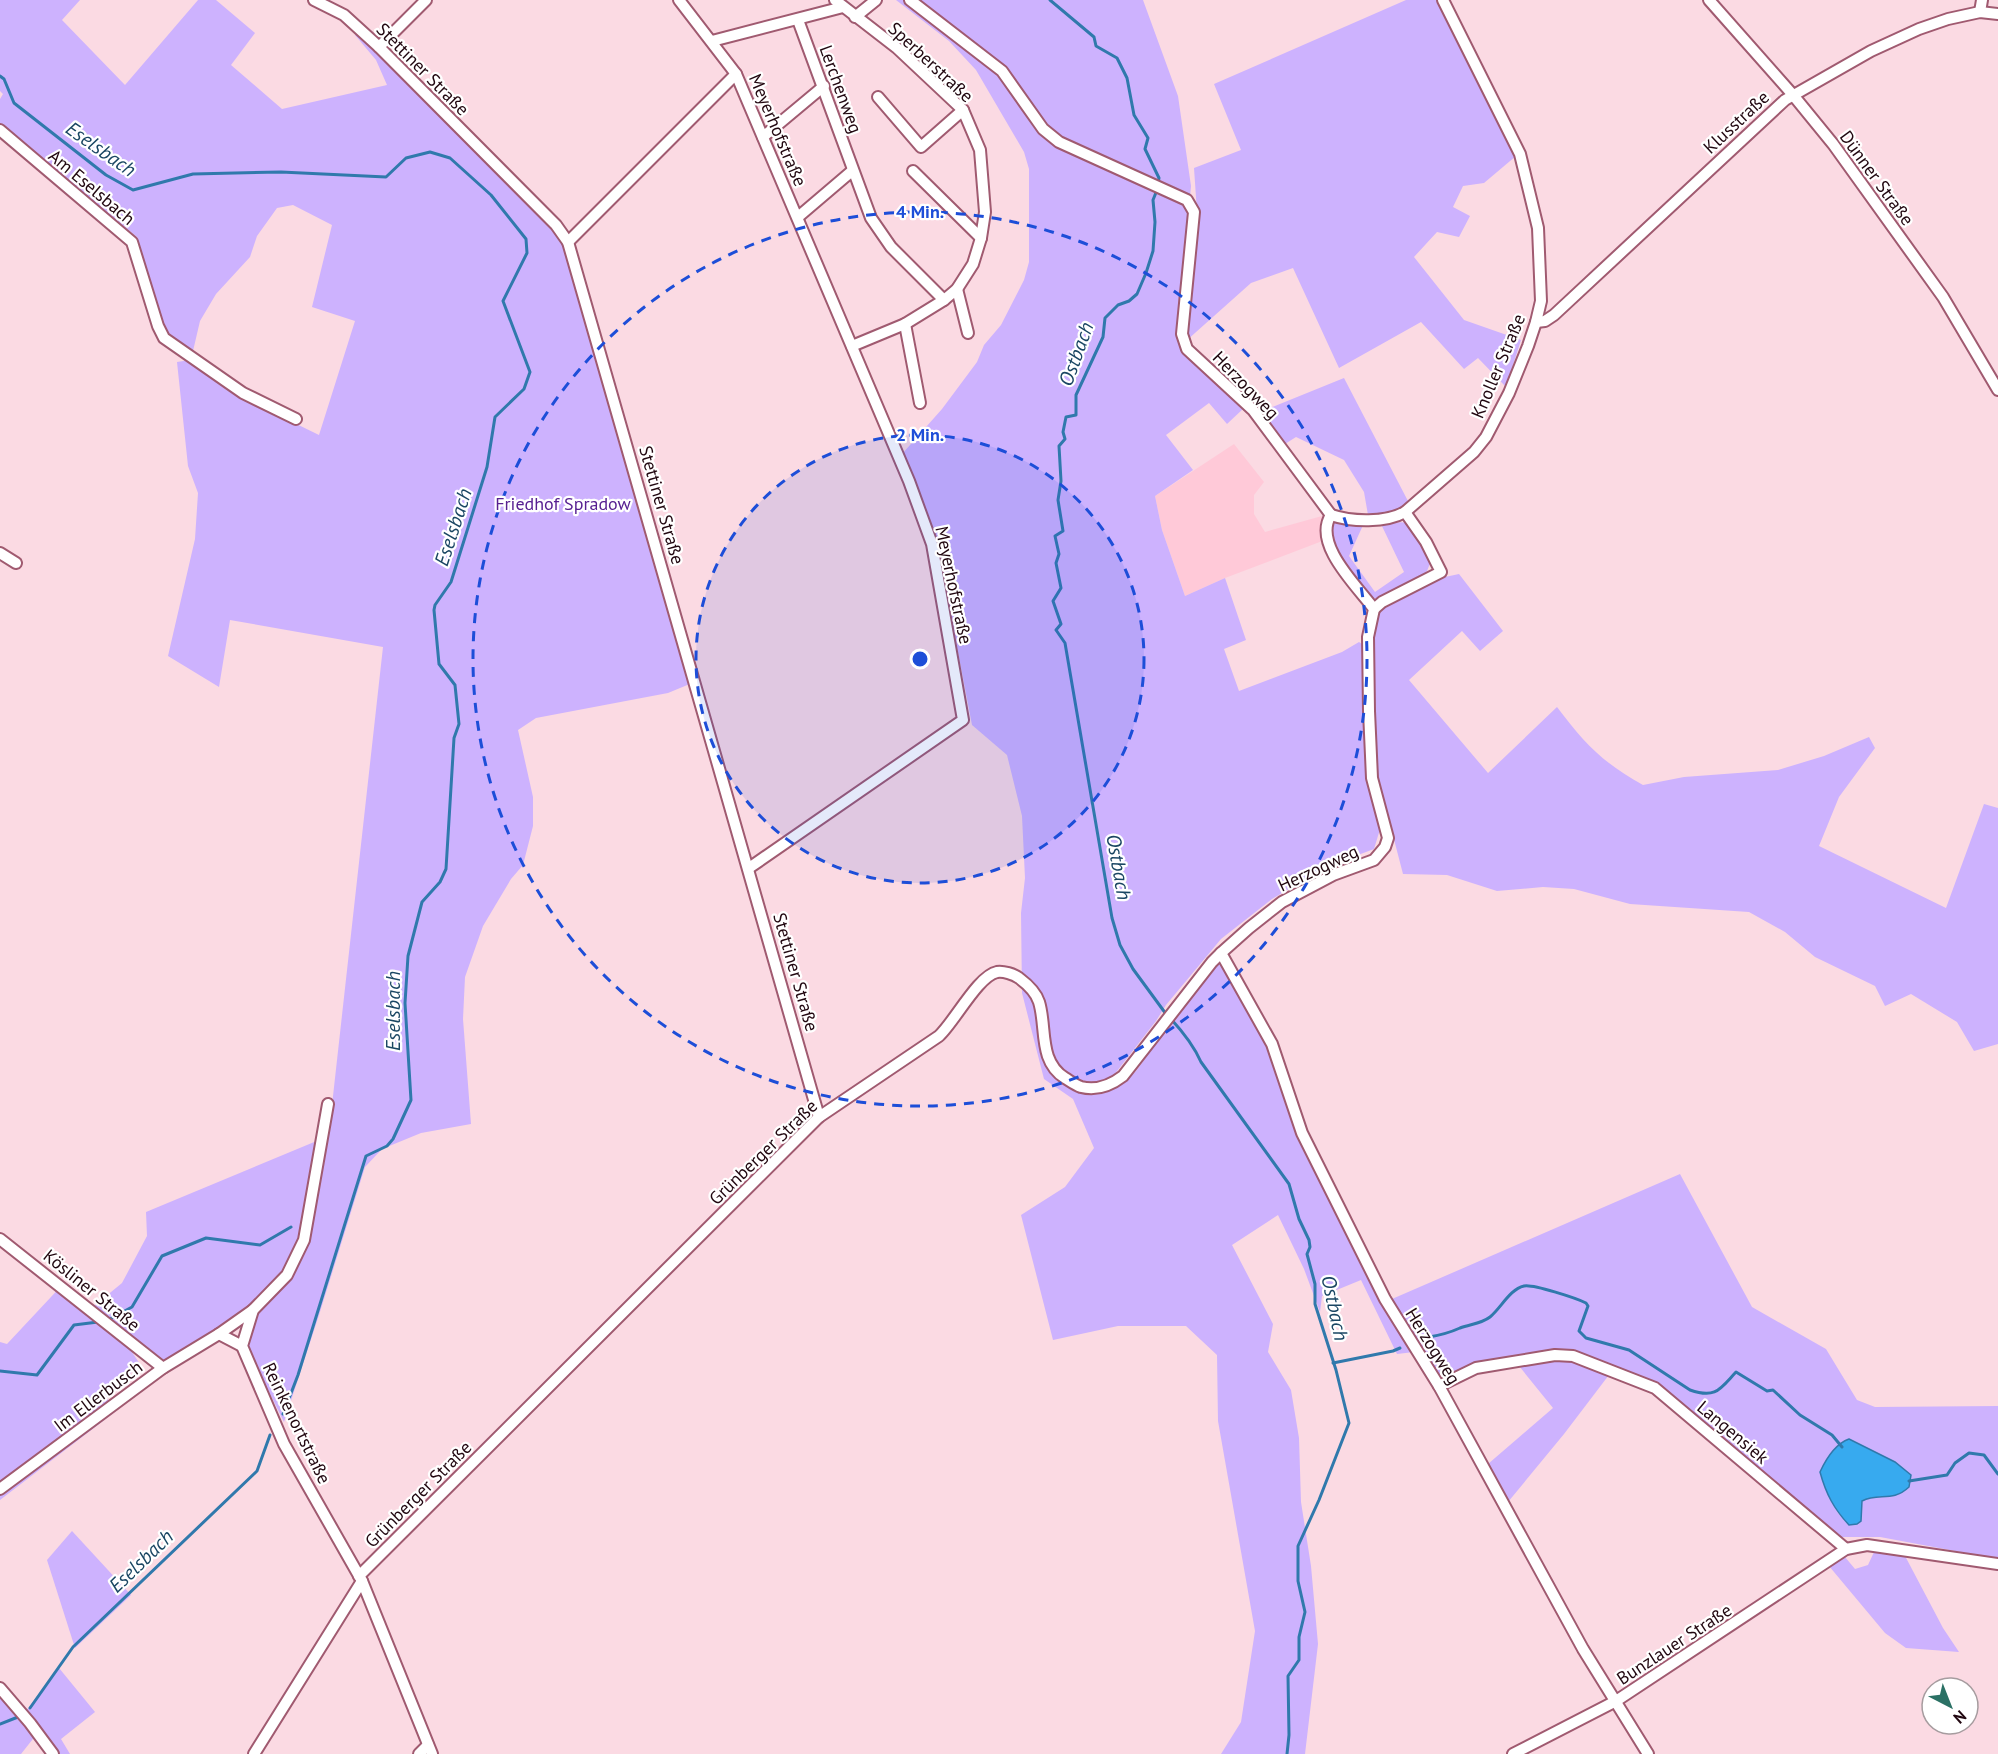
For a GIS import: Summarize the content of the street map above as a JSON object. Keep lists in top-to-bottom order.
{
  "streets": {
    "street": [
      "Sperberstraße",
      "Stettiner Straße",
      "Lerchenweg",
      "Klusstraße",
      "Meyerhofstraße",
      "Dünner Straße",
      "Am Eselsbach",
      "Knoller Straße",
      "Herzogweg",
      "Grünberger Straße",
      "Kösliner Straße",
      "Im Ellerbusch",
      "Reinkenortstraße",
      "Langensiek",
      "Bunzlauer Straße"
    ]
  },
  "crossings": [
    ["Sperberstraße", "Lerchenweg"],
    ["Sperberstraße", "Meyerhofstraße"],
    ["Stettiner Straße", "Meyerhofstraße"],
    ["Stettiner Straße", "Grünberger Straße"],
    ["Klusstraße", "Dünner Straße"],
    ["Klusstraße", "Knoller Straße"],
    ["Knoller Straße", "Herzogweg"],
    ["Herzogweg", "Grünberger Straße"],
    ["Herzogweg", "Langensiek"],
    ["Herzogweg", "Bunzlauer Straße"],
    ["Grünberger Straße", "Reinkenortstraße"],
    ["Kösliner Straße", "Im Ellerbusch"],
    ["Langensiek", "Bunzlauer Straße"]
  ],
  "water": ["Eselsbach", "Ostbach"],
  "parks": ["Friedhof Spradow"],
  "north": "bottom right",
  "rings": ["4 Min.", "2 Min."]
}
